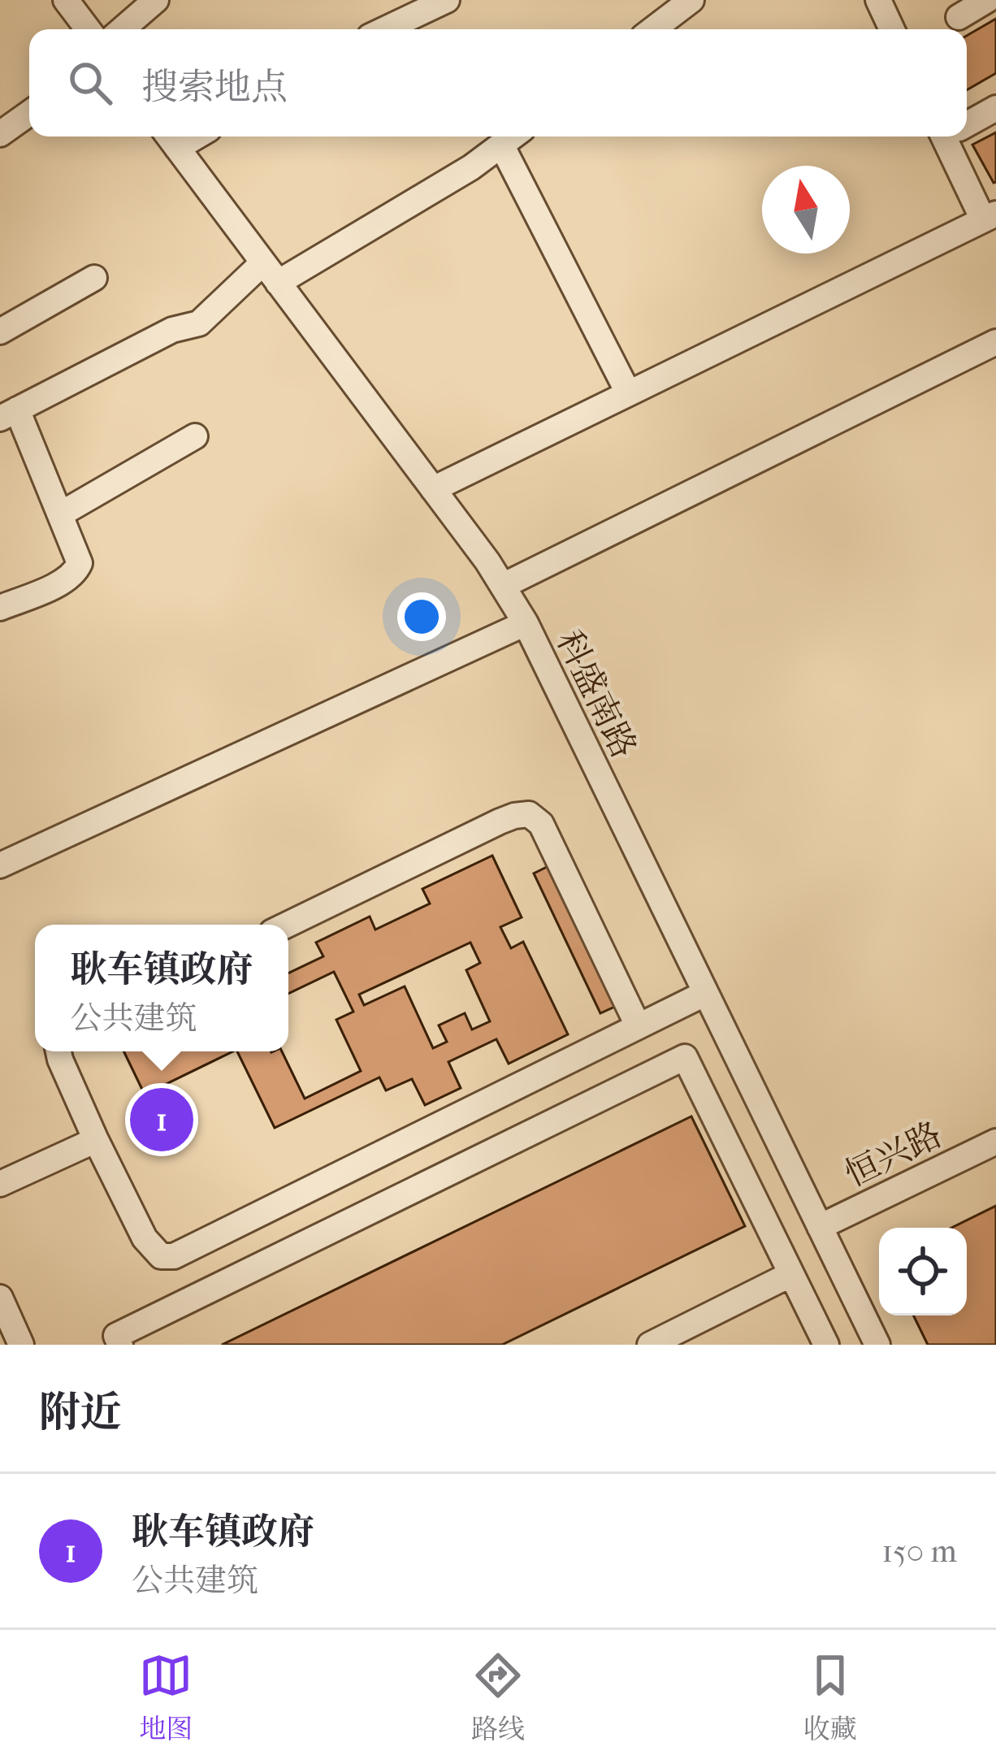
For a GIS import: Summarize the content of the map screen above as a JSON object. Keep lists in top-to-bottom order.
{
  "streets": {
    "street": ["科盛南路", "恒兴路"]
  },
  "crossings": [
    ["科盛南路", "恒兴路"]
  ],
  "north": "top",
  "page": {
    "search": "搜索地点",
    "popup": ["耿车镇政府", "公共建筑"],
    "pins": "1",
    "heading": "附近",
    "list": [
      {
        "mark": "1",
        "name": "耿车镇政府",
        "note": "公共建筑",
        "value": "150 m"
      }
    ],
    "nav": ["地图", "路线", "收藏"]
  }
}
